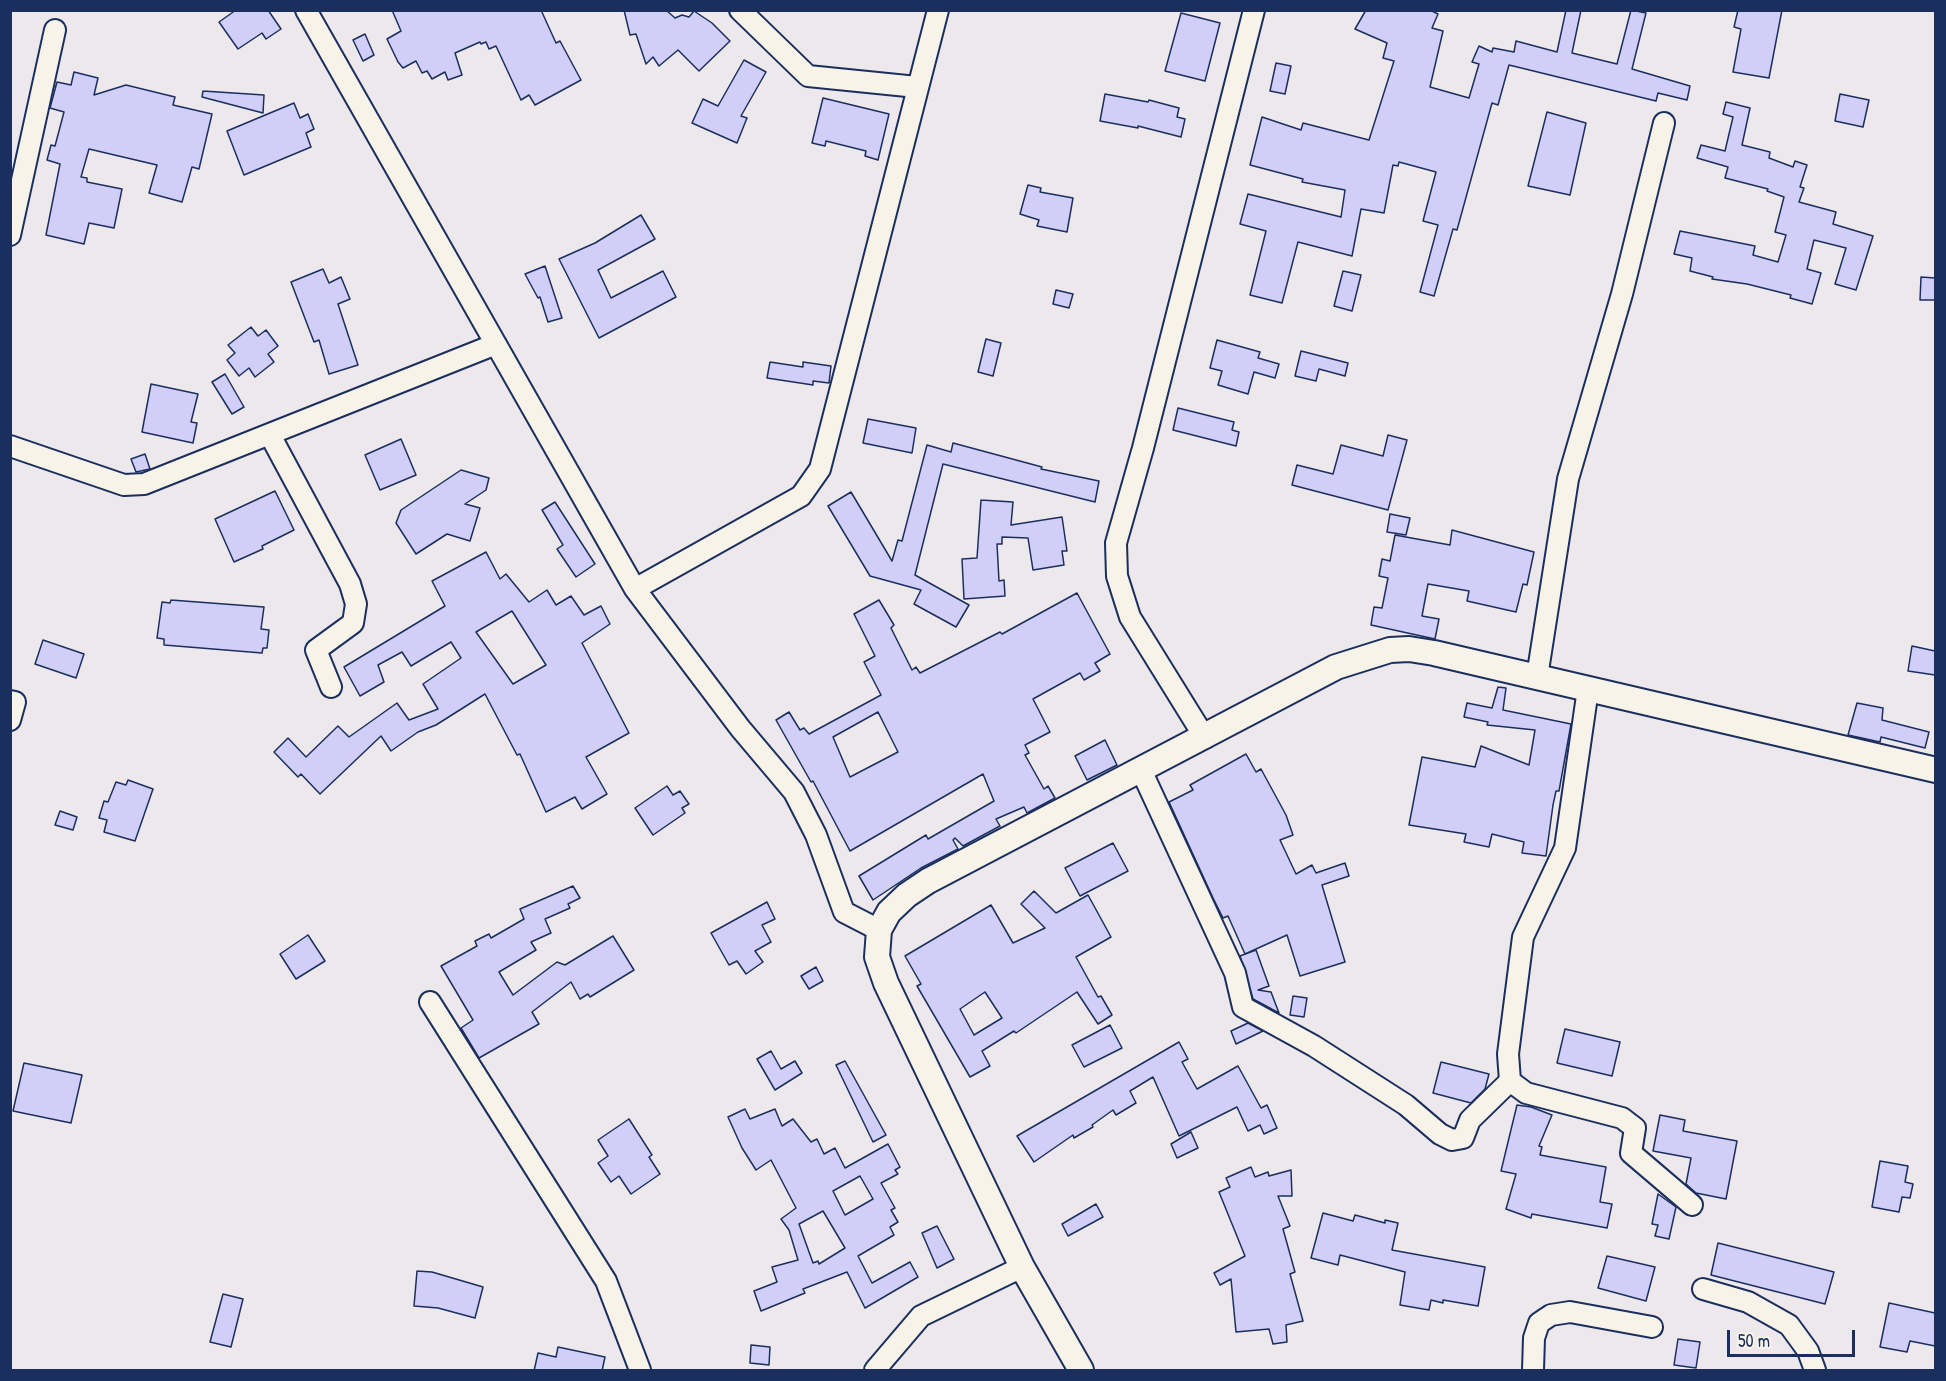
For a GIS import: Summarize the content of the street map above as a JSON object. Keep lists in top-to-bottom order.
{
  "scale_bar": "50 m"
}
